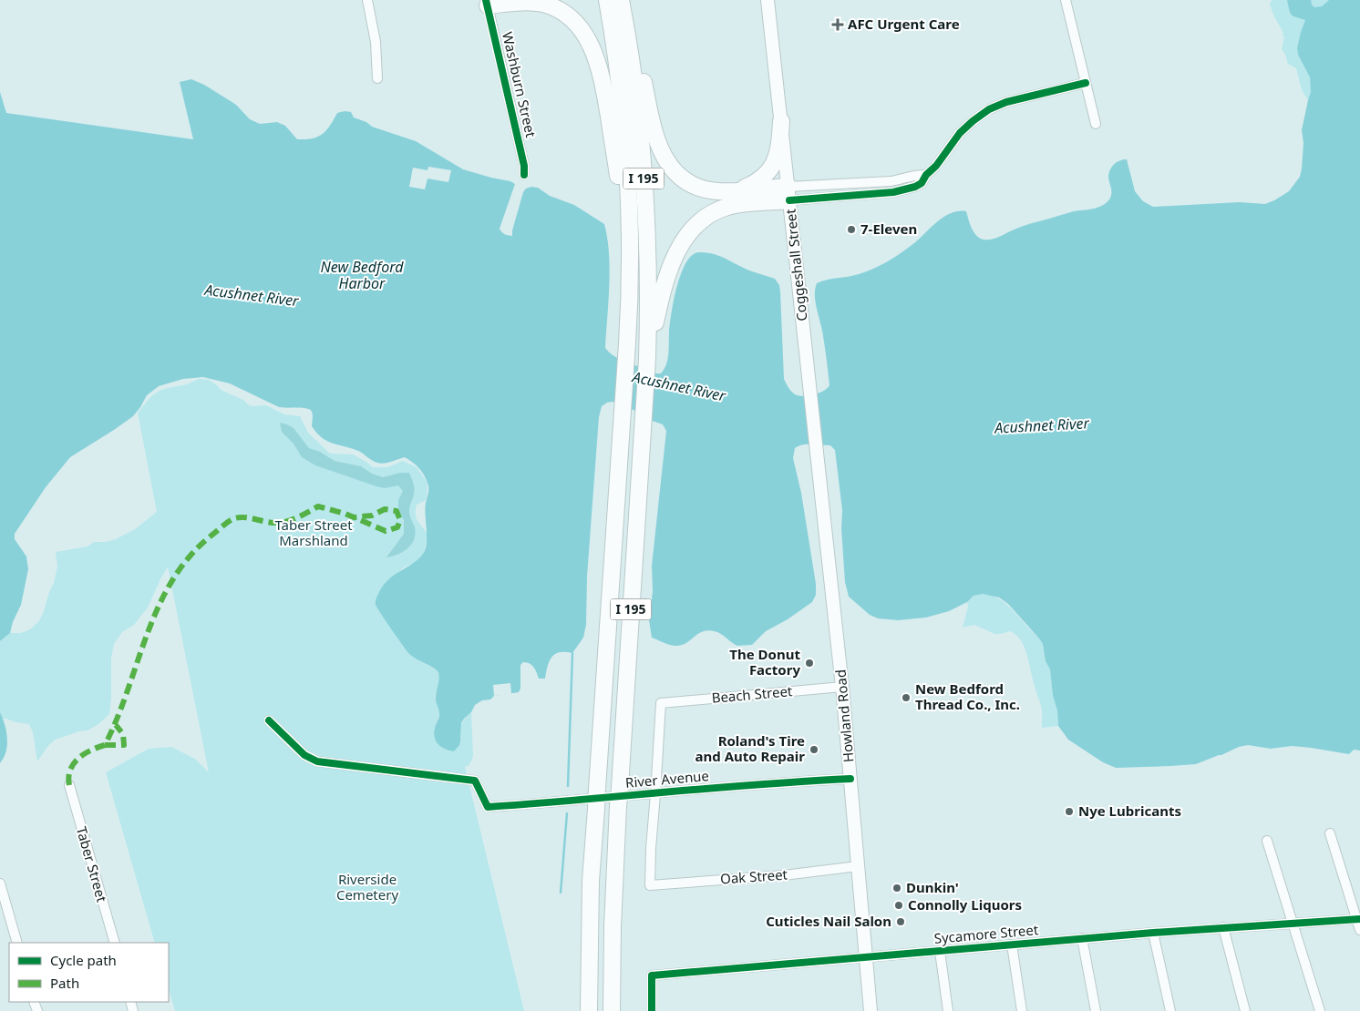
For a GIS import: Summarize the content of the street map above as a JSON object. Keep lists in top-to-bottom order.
{
  "streets": {
    "highway": ["I 195"],
    "main road": ["Coggeshall Street", "Howland Road"],
    "street": [
      "Washburn Street",
      "Beach Street",
      "River Avenue",
      "Taber Street",
      "Oak Street",
      "Sycamore Street"
    ]
  },
  "crossings": [
    ["Coggeshall Street", "Howland Road"],
    ["Beach Street", "Howland Road"],
    ["Beach Street", "River Avenue"],
    ["Beach Street", "Oak Street"],
    ["Howland Road", "River Avenue"],
    ["Howland Road", "Oak Street"],
    ["Howland Road", "Sycamore Street"],
    ["River Avenue", "Oak Street"]
  ],
  "water": ["New Bedford Harbor", "Acushnet River"],
  "parks": ["Taber Street Marshland", "Riverside Cemetery"],
  "places": {
    "health": ["AFC Urgent Care"],
    "other": [
      "7-Eleven",
      "The Donut Factory",
      "New Bedford Thread Co., Inc.",
      "Roland's Tire and Auto Repair",
      "Nye Lubricants",
      "Dunkin'",
      "Connolly Liquors",
      "Cuticles Nail Salon"
    ]
  },
  "legend": ["Cycle path", "Path"]
}
